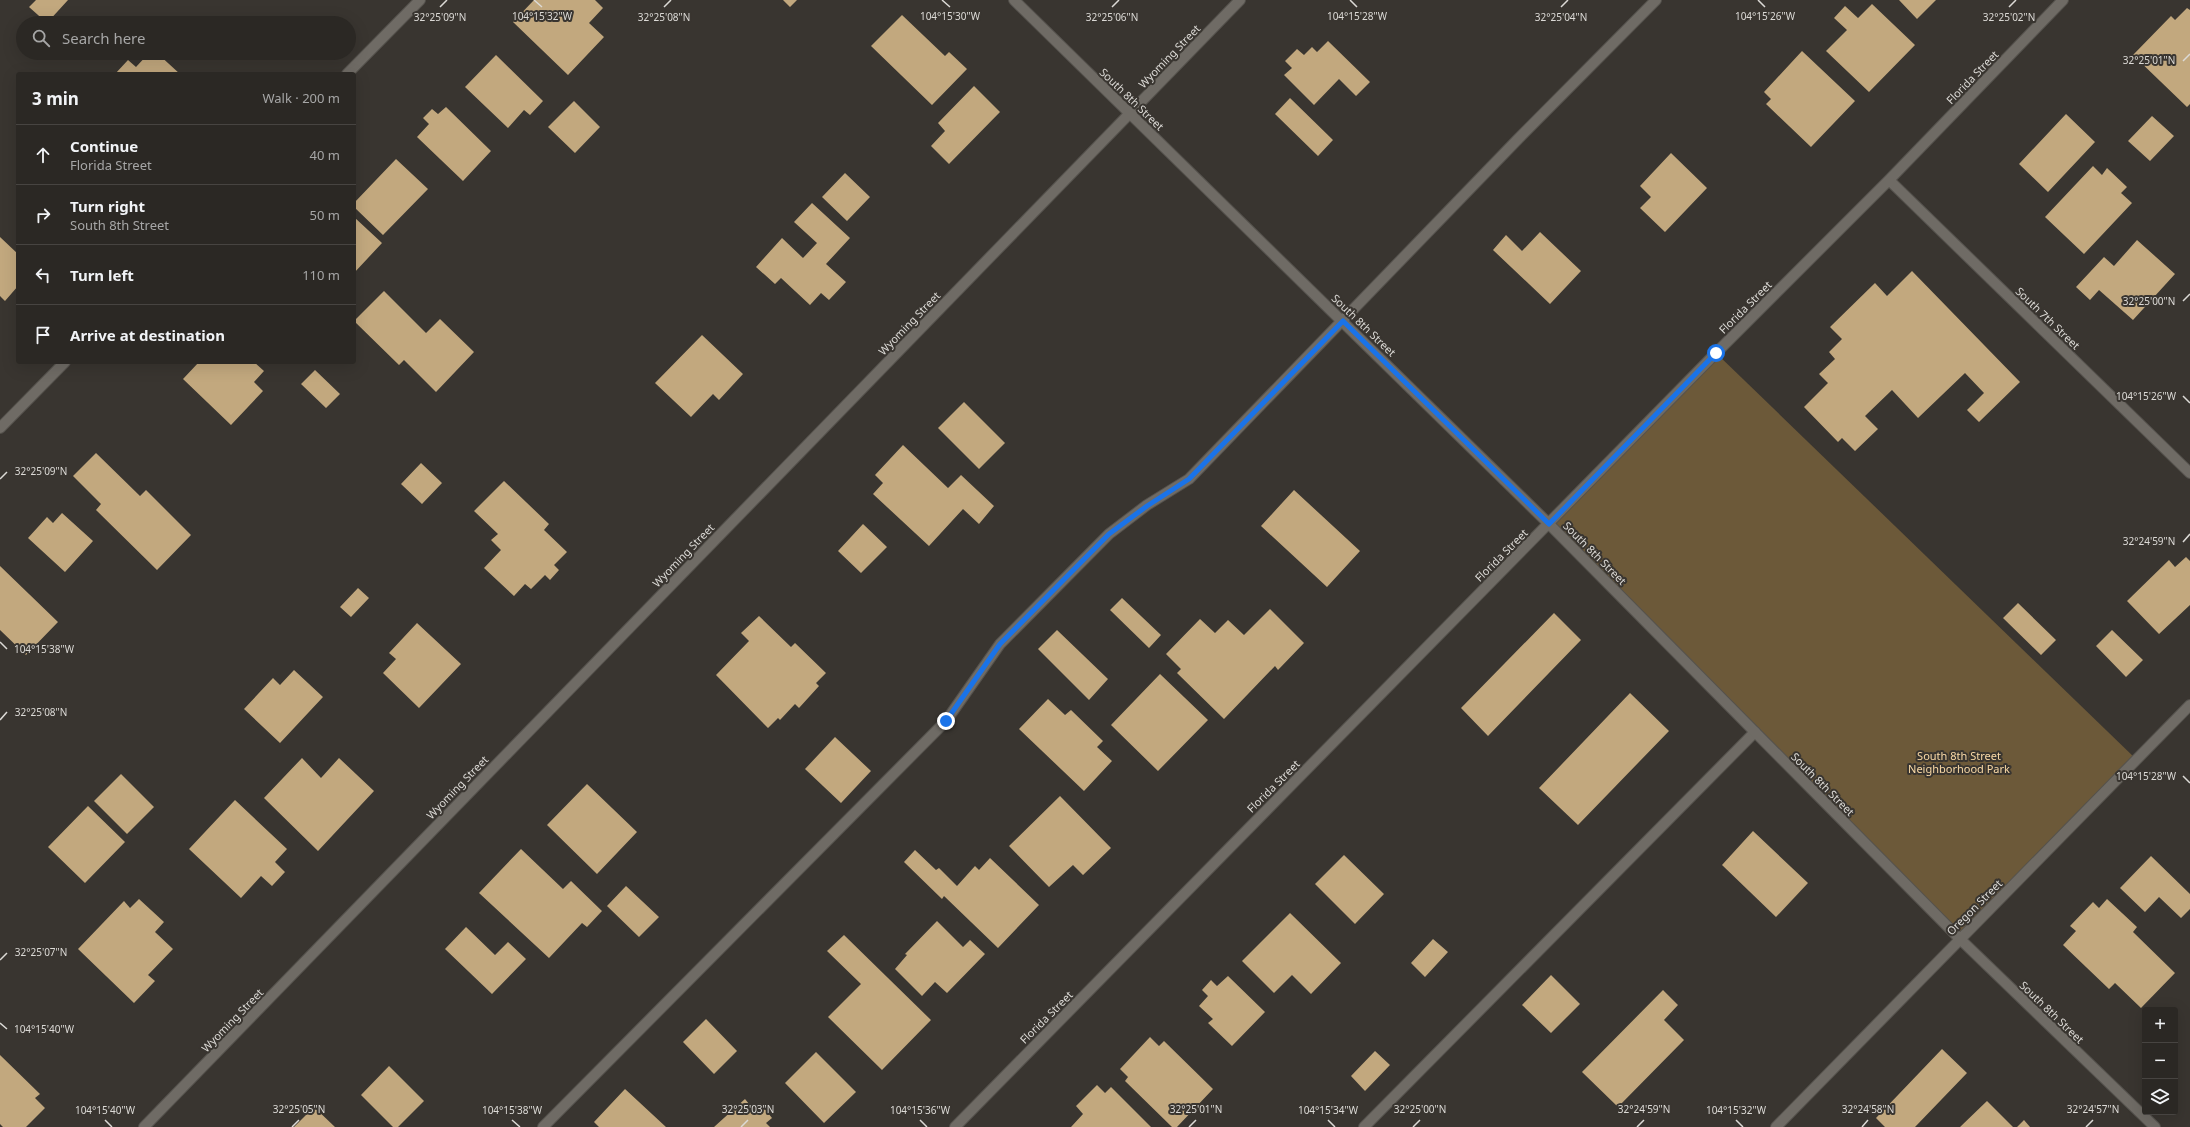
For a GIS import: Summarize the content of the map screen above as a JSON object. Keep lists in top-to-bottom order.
{
  "streets": {
    "street": [
      "Wyoming Street",
      "Florida Street",
      "South 8th Street",
      "South 7th Street",
      "Oregon Street"
    ]
  },
  "crossings": [
    ["Wyoming Street", "South 8th Street"],
    ["Florida Street", "South 8th Street"],
    ["Florida Street", "South 7th Street"],
    ["South 8th Street", "Oregon Street"]
  ],
  "parks": ["South 8th Street Neighborhood Park"],
  "page": {
    "search": "Search here",
    "heading": ["3 min", "Walk · 200 m"],
    "list": [
      ["Continue", "Florida Street", "40 m"],
      ["Turn right", "South 8th Street", "50 m"],
      ["Turn left", "110 m"],
      "Arrive at destination"
    ],
    "map_buttons": ["+", "−"]
  },
  "coordinates": [
    "104°15'32\"W",
    "104°15'30\"W",
    "104°15'28\"W",
    "104°15'26\"W",
    "32°25'09\"N",
    "32°25'08\"N",
    "32°25'06\"N",
    "32°25'04\"N",
    "32°25'02\"N",
    "32°25'01\"N",
    "32°25'00\"N",
    "32°24'59\"N",
    "104°15'38\"W",
    "32°25'07\"N",
    "104°15'40\"W",
    "32°25'05\"N",
    "32°25'03\"N",
    "32°24'58\"N",
    "32°24'57\"N",
    "104°15'36\"W",
    "104°15'34\"W"
  ]
}
